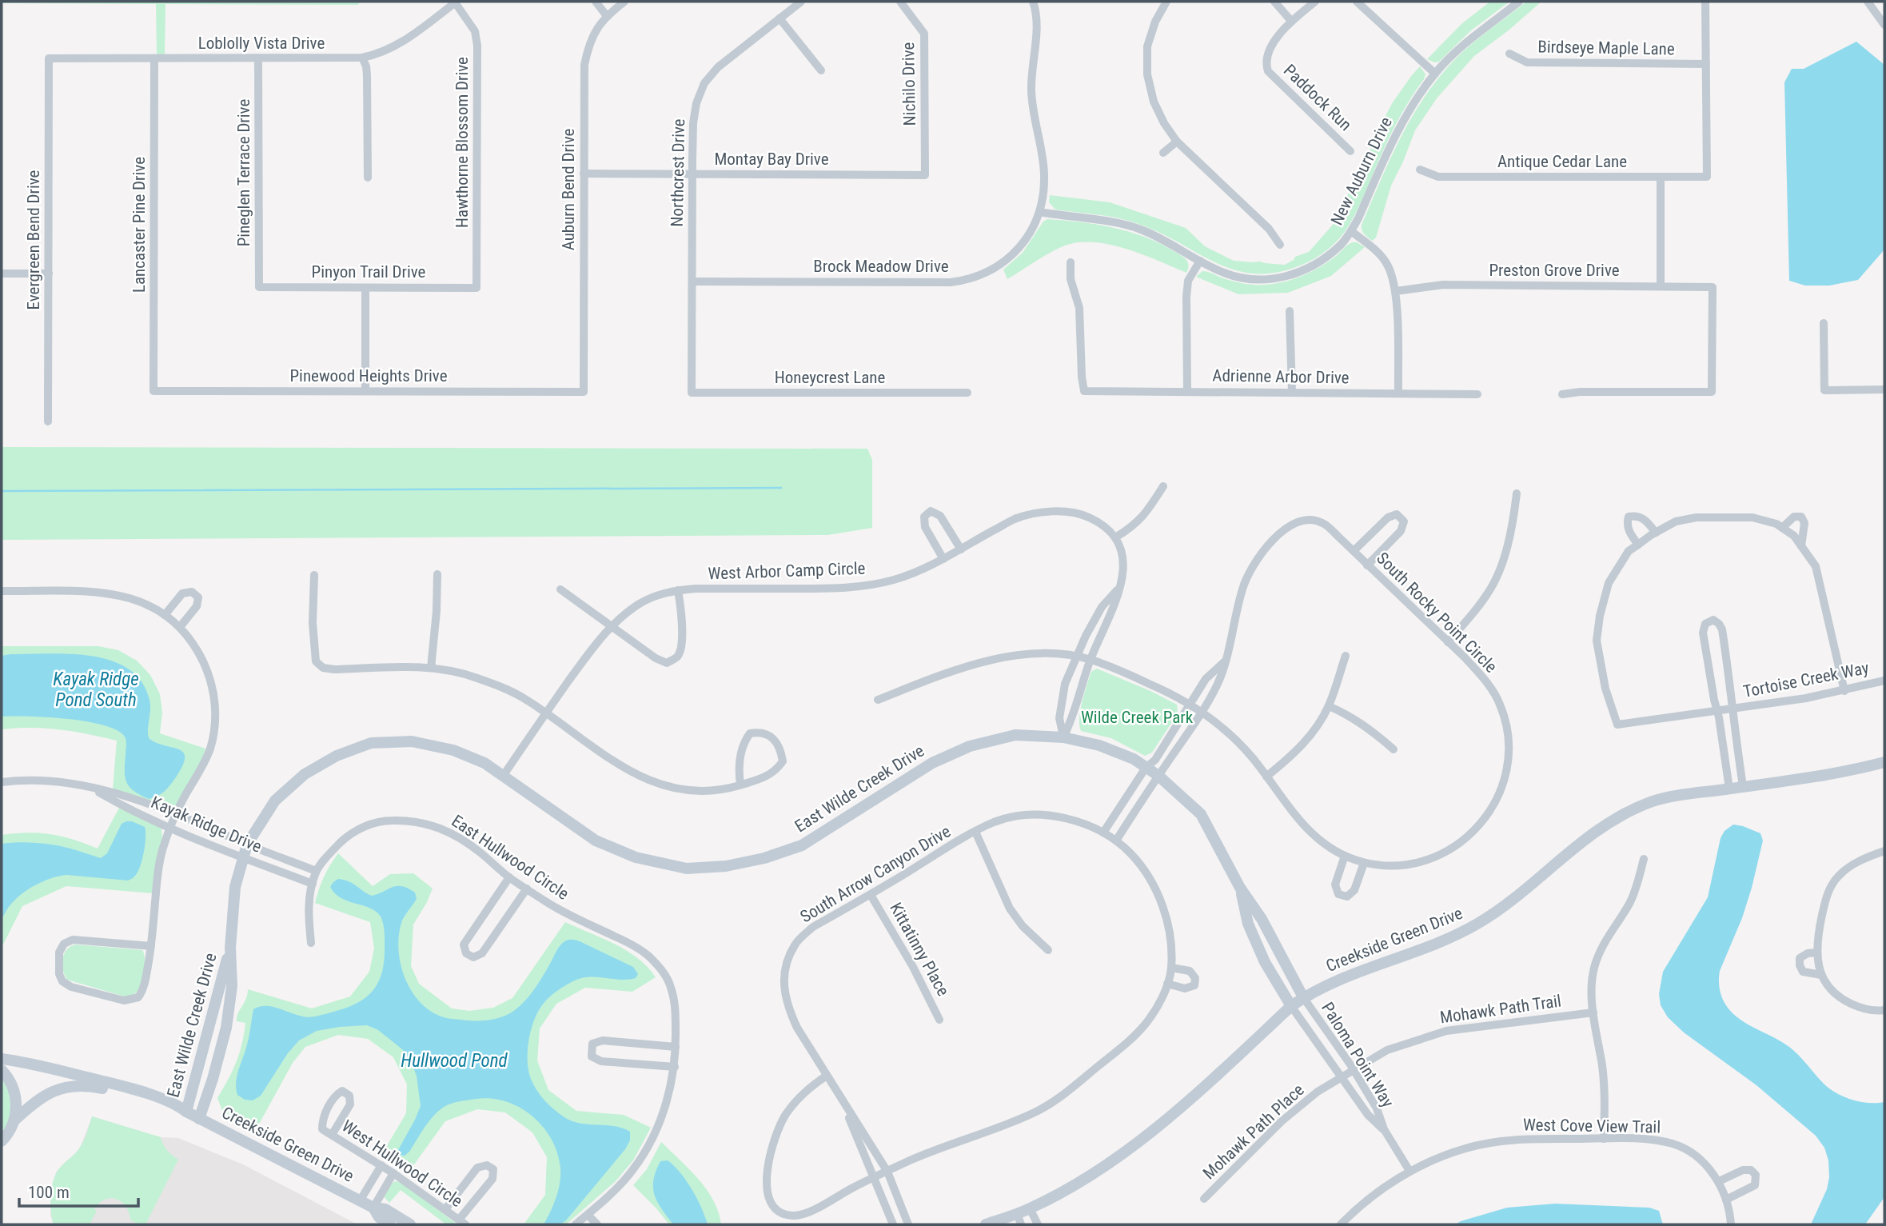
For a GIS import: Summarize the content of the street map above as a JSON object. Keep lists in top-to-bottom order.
{
  "streets": {
    "street": [
      "Loblolly Vista Drive",
      "Birdseye Maple Lane",
      "Nichilo Drive",
      "Paddock Run",
      "Hawthorne Blossom Drive",
      "Montay Bay Drive",
      "Antique Cedar Lane",
      "New Auburn Drive",
      "Pineglen Terrace Drive",
      "Northcrest Drive",
      "Auburn Bend Drive",
      "Lancaster Pine Drive",
      "Evergreen Bend Drive",
      "Brock Meadow Drive",
      "Preston Grove Drive",
      "Pinyon Trail Drive",
      "Pinewood Heights Drive",
      "Adrienne Arbor Drive",
      "Honeycrest Lane",
      "West Arbor Camp Circle",
      "South Rocky Point Circle",
      "Tortoise Creek Way",
      "East Wilde Creek Drive",
      "Kayak Ridge Drive",
      "East Hullwood Circle",
      "South Arrow Canyon Drive",
      "Creekside Green Drive",
      "Kittatinny Place",
      "Mohawk Path Trail",
      "Paloma Point Way",
      "West Cove View Trail",
      "Mohawk Path Place",
      "West Hullwood Circle"
    ]
  },
  "crossings": [
    ["Loblolly Vista Drive", "Hawthorne Blossom Drive"],
    ["Loblolly Vista Drive", "Pineglen Terrace Drive"],
    ["Loblolly Vista Drive", "Lancaster Pine Drive"],
    ["Loblolly Vista Drive", "Evergreen Bend Drive"],
    ["Birdseye Maple Lane", "Antique Cedar Lane"],
    ["Nichilo Drive", "Montay Bay Drive"],
    ["Hawthorne Blossom Drive", "Pinyon Trail Drive"],
    ["Montay Bay Drive", "Northcrest Drive"],
    ["Montay Bay Drive", "Auburn Bend Drive"],
    ["New Auburn Drive", "Brock Meadow Drive"],
    ["Pineglen Terrace Drive", "Pinyon Trail Drive"],
    ["Northcrest Drive", "Brock Meadow Drive"],
    ["Northcrest Drive", "Honeycrest Lane"],
    ["Auburn Bend Drive", "Pinewood Heights Drive"],
    ["Lancaster Pine Drive", "Pinewood Heights Drive"],
    ["West Arbor Camp Circle", "East Wilde Creek Drive"],
    ["East Wilde Creek Drive", "Kayak Ridge Drive"],
    ["East Wilde Creek Drive", "Creekside Green Drive"],
    ["Kayak Ridge Drive", "East Hullwood Circle"],
    ["South Arrow Canyon Drive", "Kittatinny Place"],
    ["Creekside Green Drive", "Paloma Point Way"],
    ["Mohawk Path Trail", "Paloma Point Way"],
    ["Mohawk Path Trail", "Mohawk Path Place"],
    ["Paloma Point Way", "West Cove View Trail"],
    ["Paloma Point Way", "Mohawk Path Place"]
  ],
  "water": ["Kayak Ridge Pond South", "Hullwood Pond"],
  "parks": ["Wilde Creek Park"],
  "scale_bar": "100 m"
}
